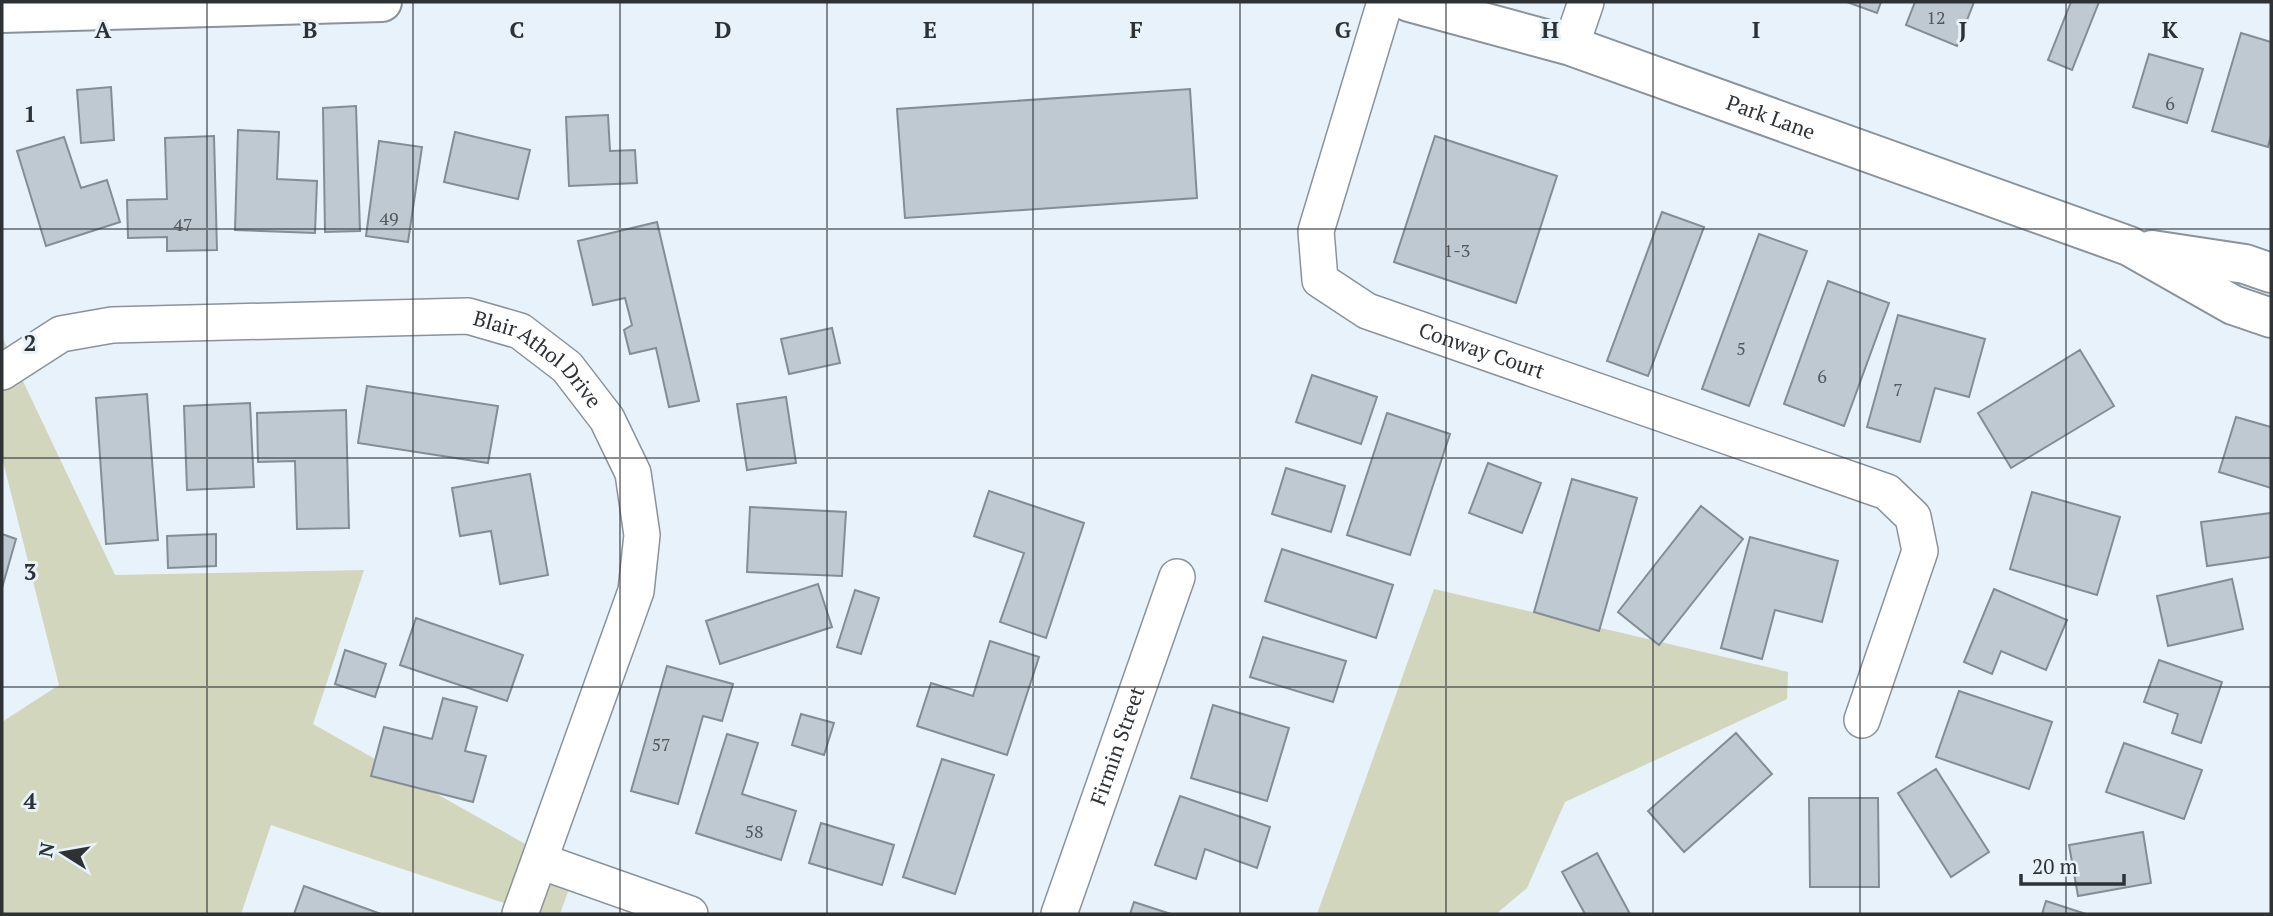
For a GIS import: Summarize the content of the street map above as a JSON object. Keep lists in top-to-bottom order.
{
  "streets": {
    "street": [
      "Park Lane",
      "Conway Court",
      "Blair Athol Drive",
      "Firmin Street"
    ]
  },
  "house_numbers": [
    "12",
    "6",
    "49",
    "47",
    "1-3",
    "5",
    "6",
    "7",
    "57",
    "58"
  ],
  "scale_bar": "20 m",
  "north": "left",
  "grid": {
    "columns": [
      "A",
      "B",
      "C",
      "D",
      "E",
      "F",
      "G",
      "H",
      "I",
      "J",
      "K"
    ],
    "rows": [
      "1",
      "2",
      "3",
      "4"
    ]
  }
}
